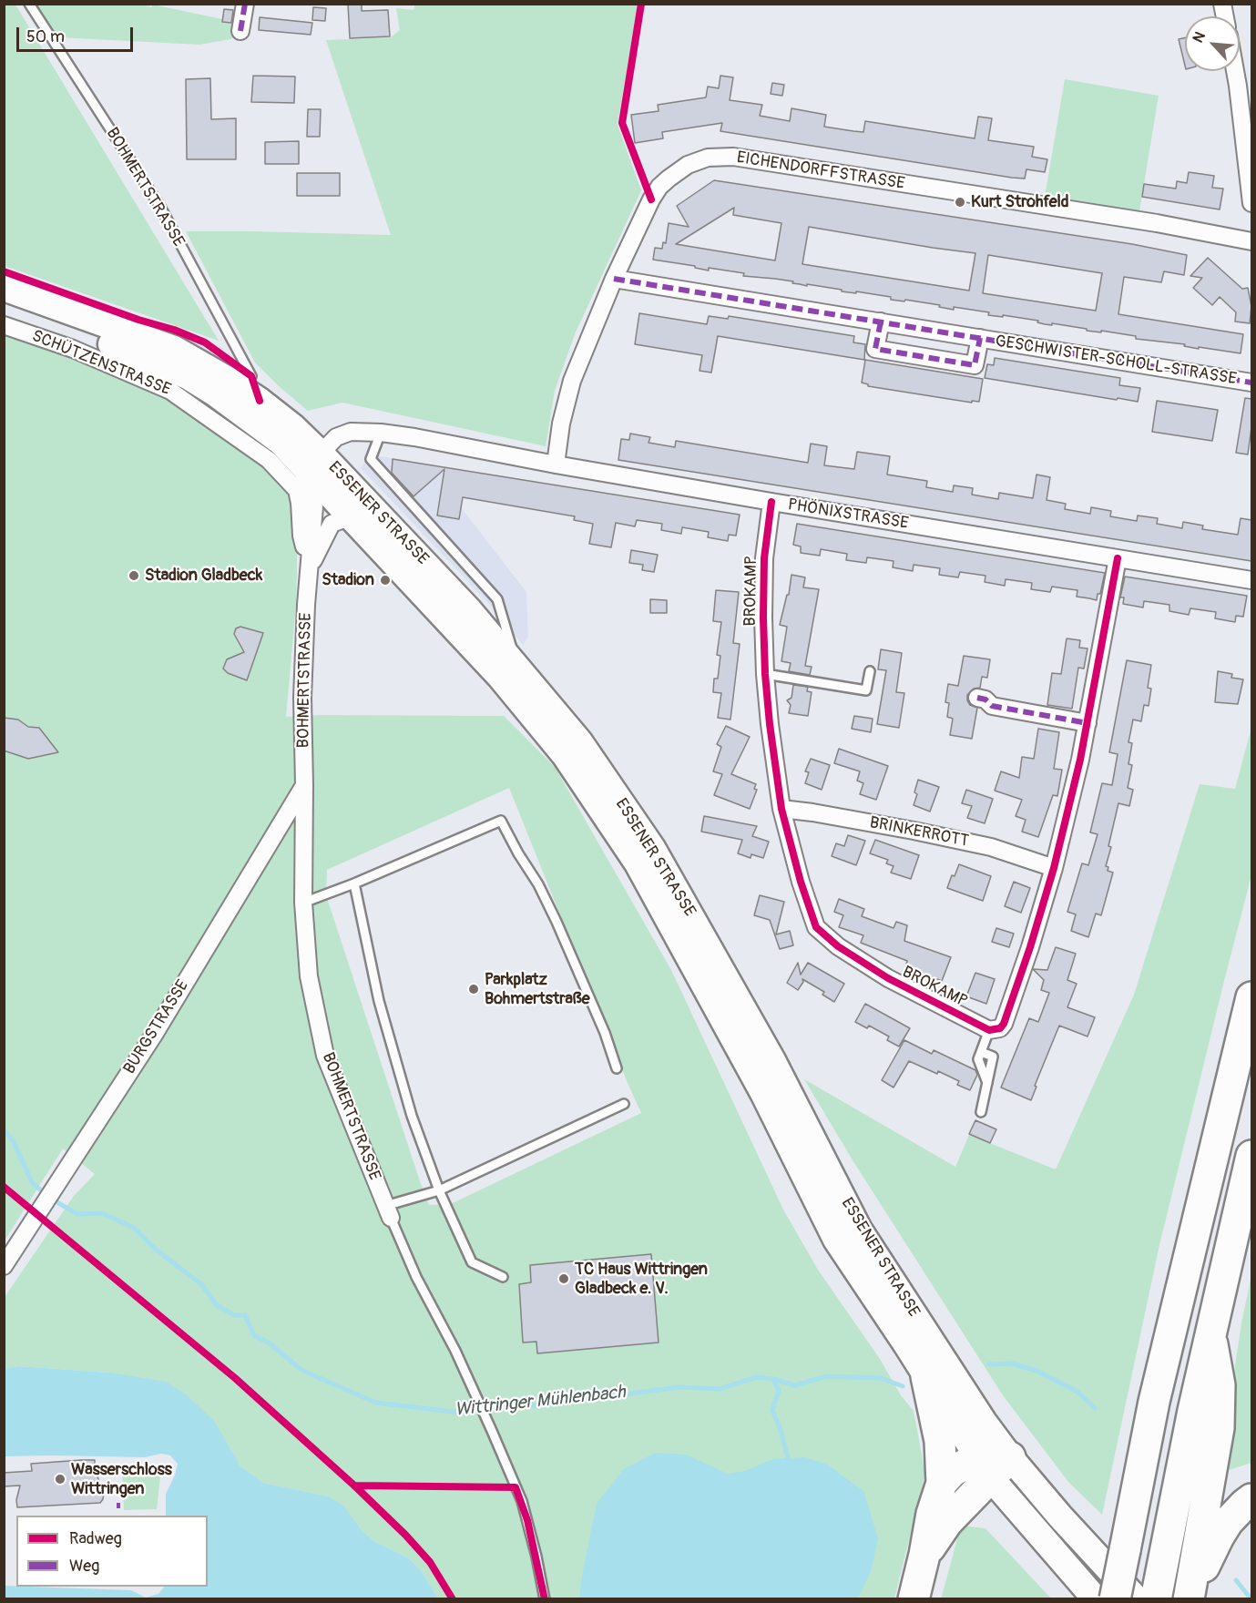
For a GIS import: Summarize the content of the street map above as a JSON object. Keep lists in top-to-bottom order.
{
  "streets": {
    "main road": ["ESSENER STRASSE"],
    "street": [
      "EICHENDORFFSTRASSE",
      "BOHMERTSTRASSE",
      "GESCHWISTER-SCHOLL-STRASSE",
      "SCHÜTZENSTRASSE",
      "PHÖNIXSTRASSE",
      "BROKAMP",
      "BRINKERROTT",
      "BURGSTRASSE"
    ]
  },
  "crossings": [
    ["EICHENDORFFSTRASSE", "GESCHWISTER-SCHOLL-STRASSE"],
    ["EICHENDORFFSTRASSE", "PHÖNIXSTRASSE"],
    ["BOHMERTSTRASSE", "SCHÜTZENSTRASSE"],
    ["BOHMERTSTRASSE", "ESSENER STRASSE"],
    ["BOHMERTSTRASSE", "PHÖNIXSTRASSE"],
    ["BOHMERTSTRASSE", "BURGSTRASSE"],
    ["SCHÜTZENSTRASSE", "ESSENER STRASSE"],
    ["SCHÜTZENSTRASSE", "PHÖNIXSTRASSE"],
    ["ESSENER STRASSE", "PHÖNIXSTRASSE"],
    ["PHÖNIXSTRASSE", "BROKAMP"],
    ["BROKAMP", "BRINKERROTT"]
  ],
  "water": ["Wittringer Mühlenbach"],
  "places": [
    "Kurt Strohfeld",
    "Stadion Gladbeck",
    "Stadion",
    "Parkplatz Bohmertstraße",
    "TC Haus Wittringen Gladbeck e. V.",
    "Wasserschloss Wittringen"
  ],
  "legend": ["Radweg", "Weg"],
  "scale_bar": "50 m",
  "north": "top left"
}
